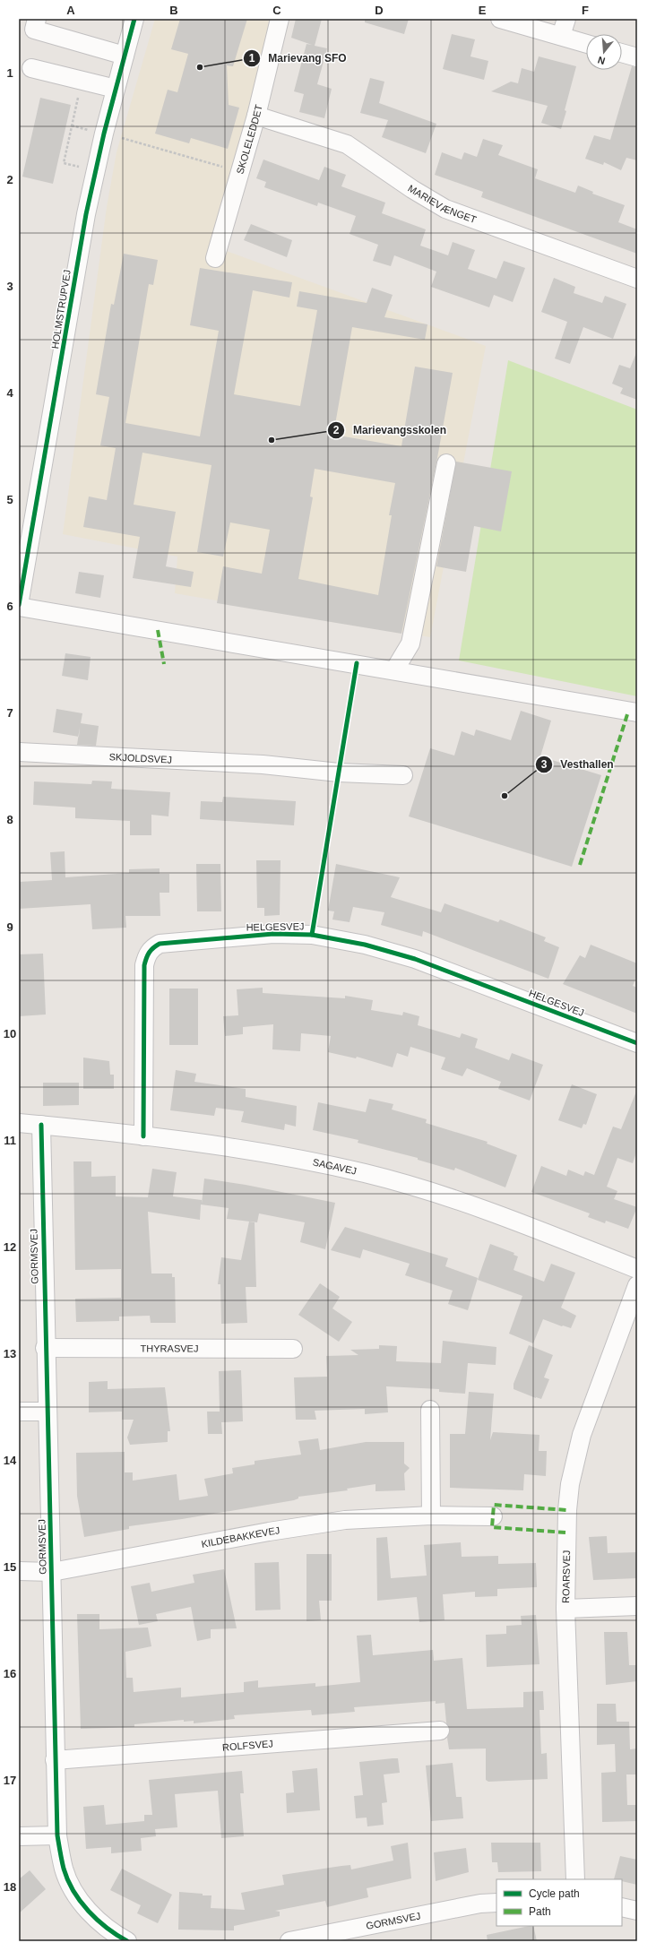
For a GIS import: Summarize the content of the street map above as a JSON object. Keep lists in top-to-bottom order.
{
  "streets": {
    "street": [
      "SKOLELEDDET",
      "MARIEVÆNGET",
      "HOLMSTRUPVEJ",
      "SKJOLDSVEJ",
      "HELGESVEJ",
      "SAGAVEJ",
      "GORMSVEJ",
      "THYRASVEJ",
      "KILDEBAKKEVEJ",
      "ROARSVEJ",
      "ROLFSVEJ"
    ]
  },
  "crossings": [
    ["SKOLELEDDET", "MARIEVÆNGET"],
    ["HELGESVEJ", "SAGAVEJ"],
    ["SAGAVEJ", "GORMSVEJ"],
    ["GORMSVEJ", "THYRASVEJ"],
    ["GORMSVEJ", "KILDEBAKKEVEJ"],
    ["GORMSVEJ", "ROLFSVEJ"]
  ],
  "places": ["Marievang SFO", "Marievangsskolen", "Vesthallen"],
  "legend": ["Cycle path", "Path"],
  "north": "bottom",
  "grid": {
    "columns": [
      "A",
      "B",
      "C",
      "D",
      "E",
      "F"
    ],
    "rows": [
      "1",
      "2",
      "3",
      "4",
      "5",
      "6",
      "7",
      "8",
      "9",
      "10",
      "11",
      "12",
      "13",
      "14",
      "15",
      "16",
      "17",
      "18"
    ]
  }
}
